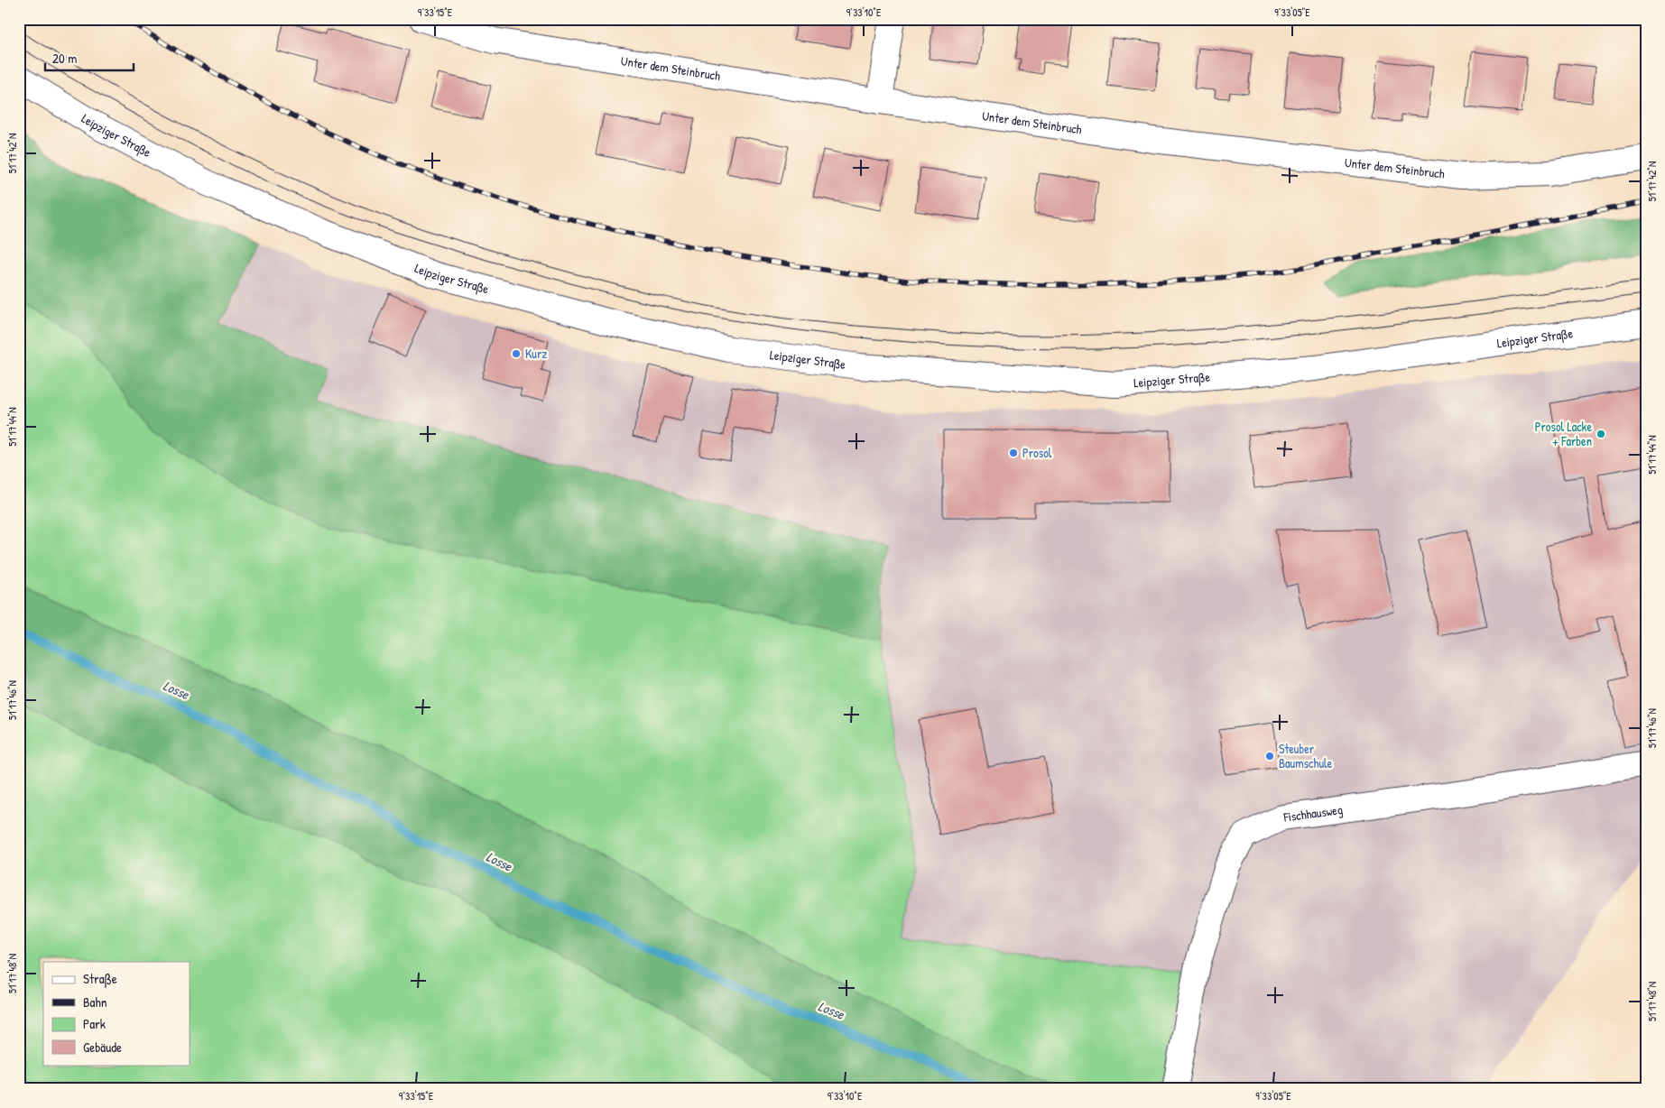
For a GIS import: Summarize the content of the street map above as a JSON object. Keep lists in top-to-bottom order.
{
  "streets": {
    "street": ["Unter dem Steinbruch", "Leipziger Straße", "Fischhausweg"]
  },
  "water": ["Losse"],
  "places": [
    "Kurz",
    "Prosol Lacke + Farben",
    "Prosol",
    "Steuber Baumschule"
  ],
  "legend": [
    "Straße",
    "Bahn",
    "Park",
    "Gebäude"
  ],
  "scale_bar": "20 m",
  "coordinates": [
    "9°33'15\"E",
    "9°33'10\"E",
    "9°33'05\"E",
    "51°17'42\"N",
    "51°17'44\"N",
    "51°17'46\"N",
    "51°17'48\"N"
  ]
}
